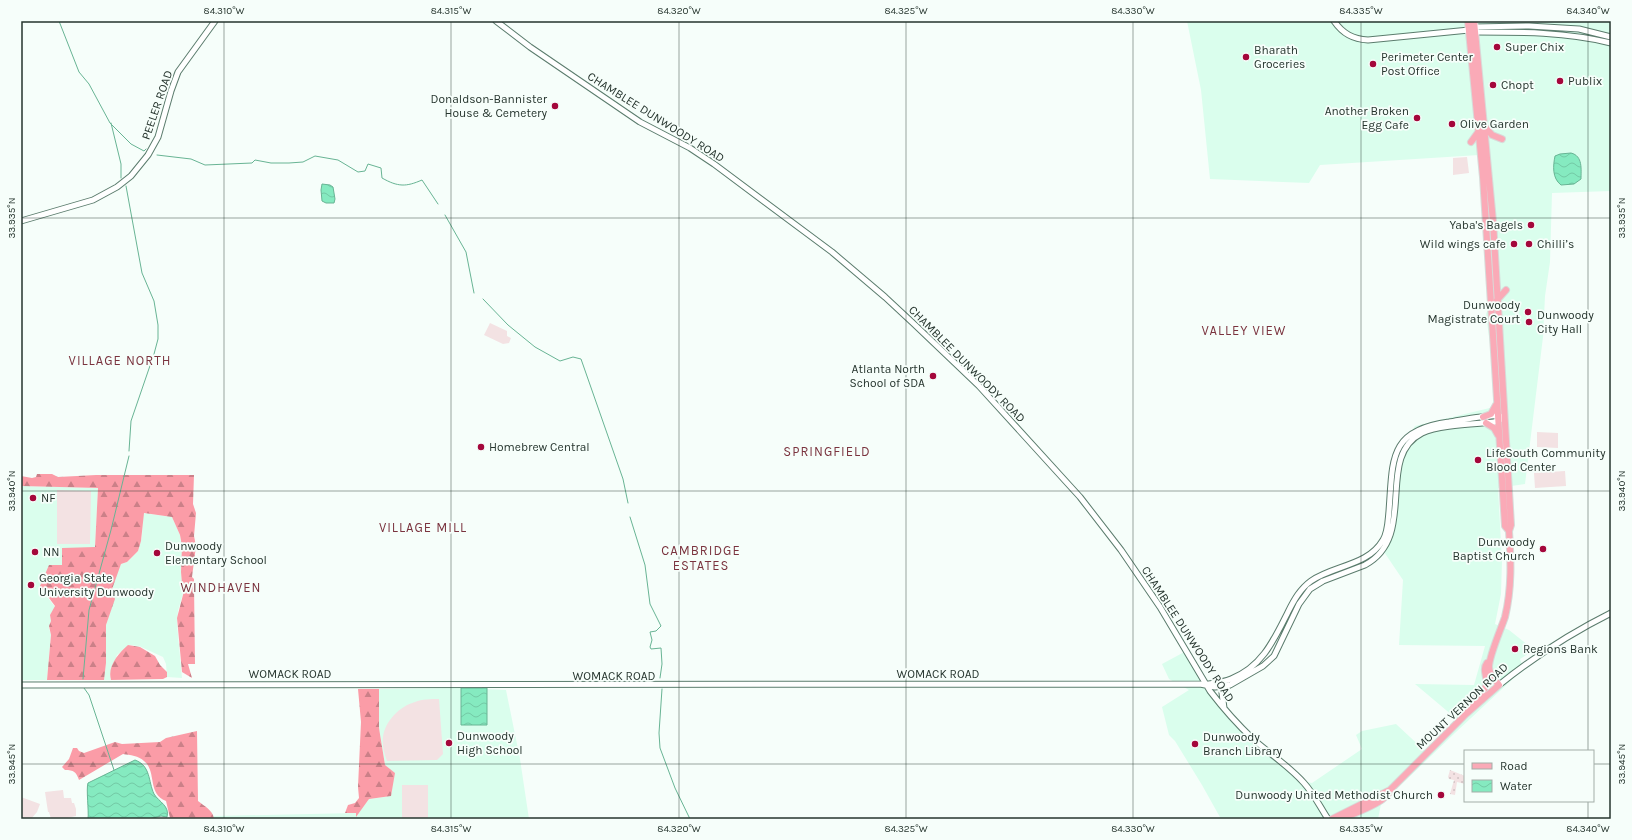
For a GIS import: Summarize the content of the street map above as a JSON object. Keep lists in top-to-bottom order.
{
  "streets": {
    "main road": ["MOUNT VERNON ROAD"],
    "street": ["PEELER ROAD", "CHAMBLEE DUNWOODY ROAD", "WOMACK ROAD"]
  },
  "crossings": [
    ["CHAMBLEE DUNWOODY ROAD", "WOMACK ROAD"]
  ],
  "districts": [
    "VALLEY VIEW",
    "VILLAGE NORTH",
    "SPRINGFIELD",
    "VILLAGE MILL",
    "CAMBRIDGE ESTATES",
    "WINDHAVEN"
  ],
  "places": [
    "Super Chix",
    "Bharath Groceries",
    "Perimeter Center Post Office",
    "Publix",
    "Chopt",
    "Donaldson-Bannister House & Cemetery",
    "Another Broken Egg Cafe",
    "Olive Garden",
    "Yaba's Bagels",
    "Wild wings cafe",
    "Chilli’s",
    "Dunwoody Magistrate Court",
    "Dunwoody City Hall",
    "Atlanta North School of SDA",
    "Homebrew Central",
    "LifeSouth Community Blood Center",
    "NF",
    "Dunwoody Baptist Church",
    "NN",
    "Dunwoody Elementary School",
    "Georgia State University Dunwoody",
    "Regions Bank",
    "Dunwoody High School",
    "Dunwoody Branch Library",
    "Dunwoody United Methodist Church"
  ],
  "legend": ["Road", "Water"],
  "coordinates": [
    "84.310°W",
    "84.315°W",
    "84.320°W",
    "84.325°W",
    "84.330°W",
    "84.335°W",
    "84.340°W",
    "33.935°N",
    "33.940°N",
    "33.945°N"
  ]
}
